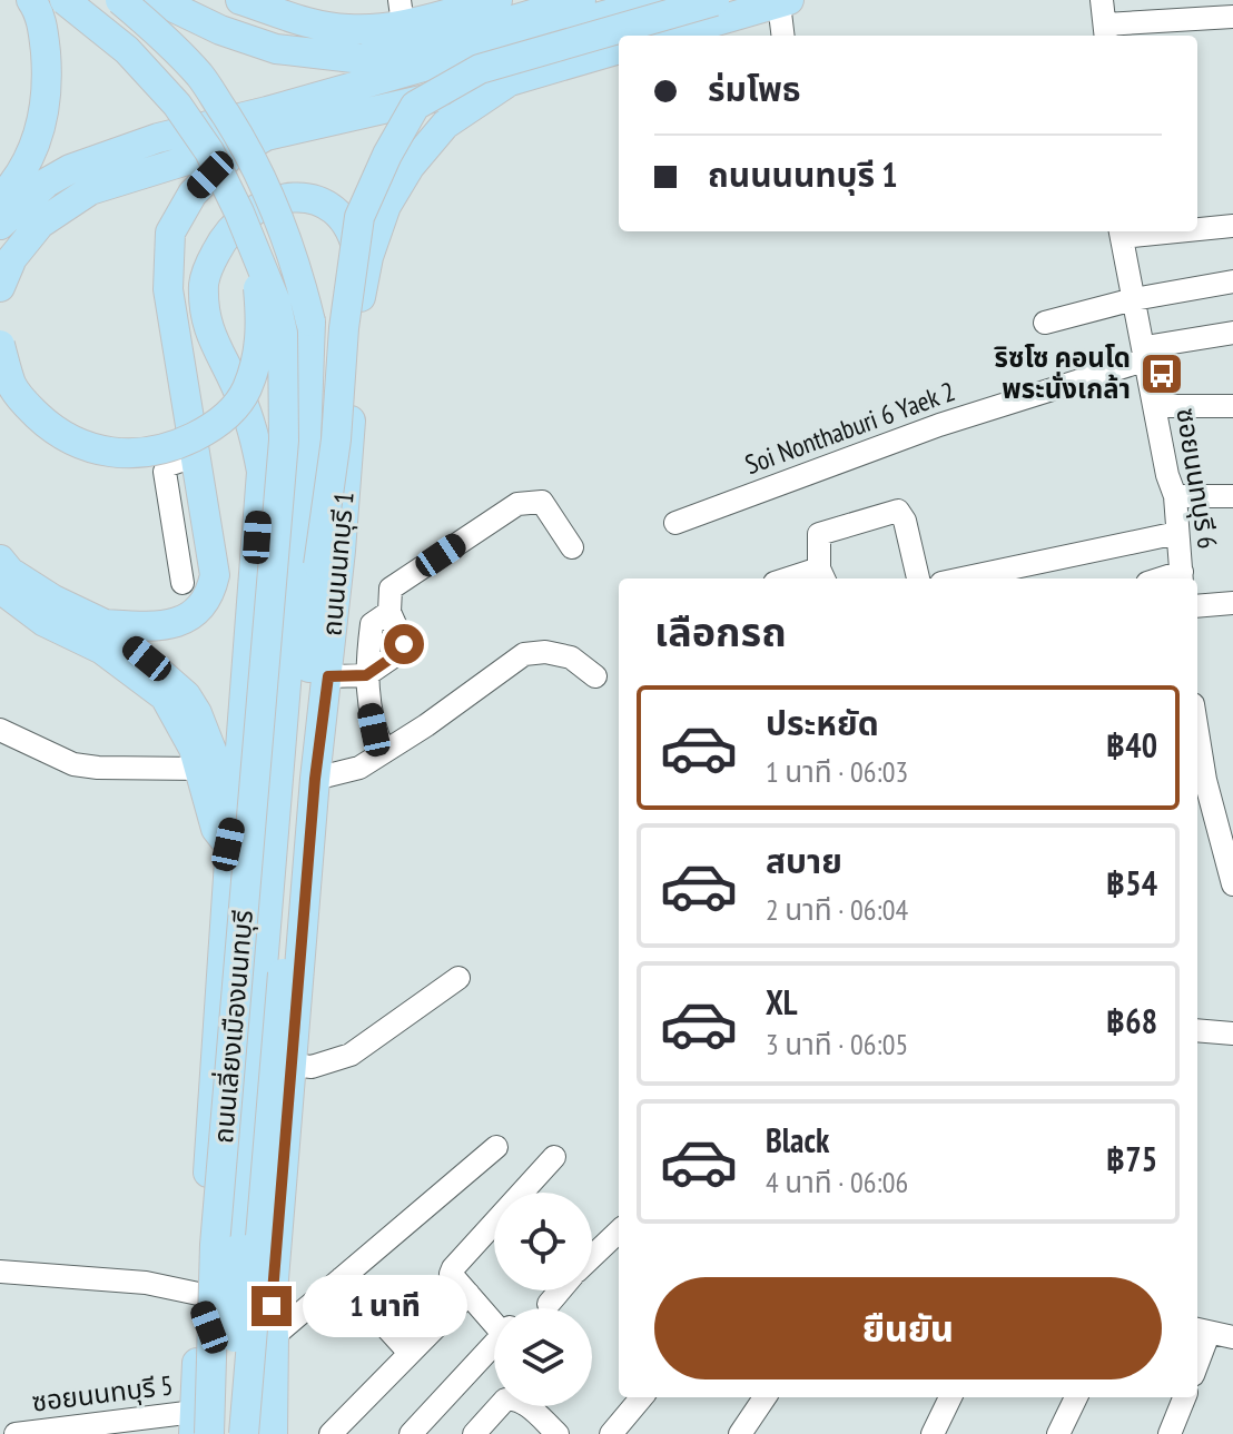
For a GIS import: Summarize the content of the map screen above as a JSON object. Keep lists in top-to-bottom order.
{
  "streets": {
    "main road": ["ถนนนนทบุรี 1", "ถนนเลี่ยงเมืองนนทบุรี"],
    "street": ["Soi Nonthaburi 6 Yaek 2", "ซอยนนทบุรี 6", "ซอยนนทบุรี 5"]
  },
  "crossings": [
    ["Soi Nonthaburi 6 Yaek 2", "ซอยนนทบุรี 6"],
    ["ถนนเลี่ยงเมืองนนทบุรี", "ซอยนนทบุรี 5"]
  ],
  "places": {
    "bus stop": ["ริซโซ คอนโด พระนั่งเกล้า"]
  },
  "page": {
    "banner": ["ร่มโพธ", "ถนนนนทบุรี 1"],
    "heading": "เลือกรถ",
    "list": [
      {
        "name": "ประหยัด",
        "note": "1 นาที · 06:03",
        "value": "฿40"
      },
      {
        "name": "สบาย",
        "note": "2 นาที · 06:04",
        "value": "฿54"
      },
      {
        "name": "XL",
        "note": "3 นาที · 06:05",
        "value": "฿68"
      },
      {
        "name": "Black",
        "note": "4 นาที · 06:06",
        "value": "฿75"
      }
    ],
    "buttons": "ยืนยัน",
    "bubble": "1 นาที"
  }
}
